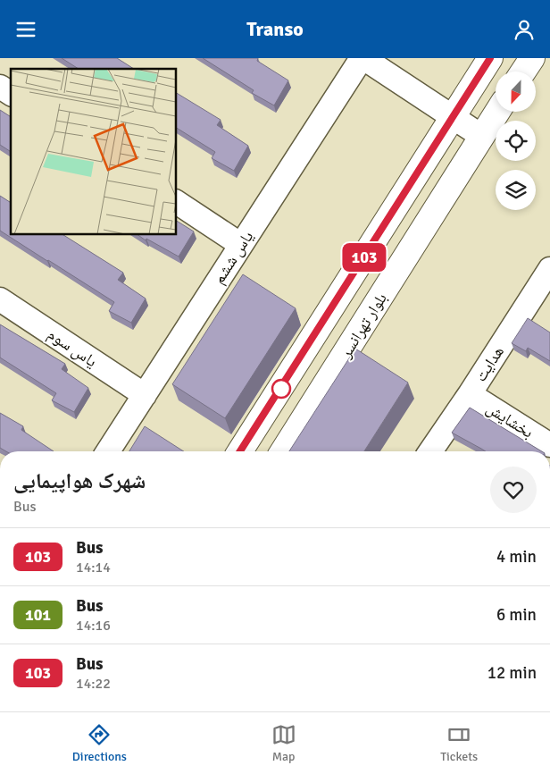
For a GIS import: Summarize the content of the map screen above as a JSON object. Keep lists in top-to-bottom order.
{
  "streets": {
    "main road": ["بلوار تهرانسر"],
    "street": [
      "یاس ششم",
      "یاس سوم",
      "هدایت",
      "بخشایش"
    ]
  },
  "crossings": [
    ["یاس ششم", "یاس سوم"],
    ["هدایت", "بخشایش"]
  ],
  "lines": ["bus line 103"],
  "north": "bottom",
  "page": {
    "header": "Transo",
    "on_map": "103",
    "heading": ["شهرک هواپیمایی", "Bus"],
    "list": [
      {
        "mark": "103",
        "name": "Bus",
        "note": "14:14",
        "value": "4 min"
      },
      {
        "mark": "101",
        "name": "Bus",
        "note": "14:16",
        "value": "6 min"
      },
      {
        "mark": "103",
        "name": "Bus",
        "note": "14:22",
        "value": "12 min"
      }
    ],
    "tabs": ["Directions", "Map", "Tickets"]
  }
}
